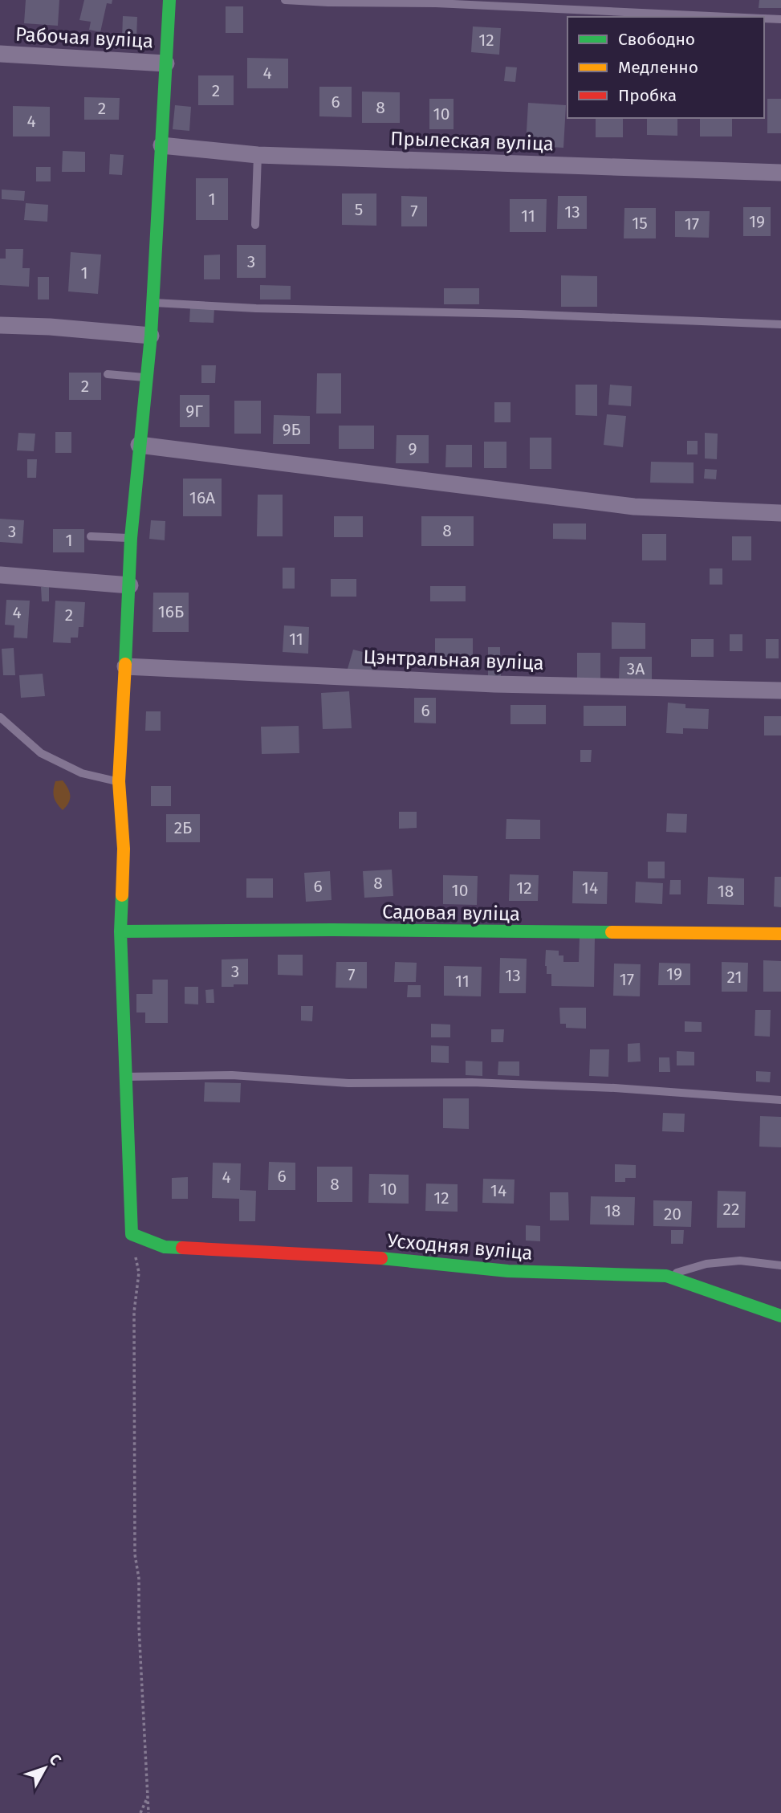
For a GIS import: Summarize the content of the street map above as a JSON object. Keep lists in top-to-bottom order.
{
  "streets": {
    "street": [
      "Рабочая вуліца",
      "Прылеская вуліца",
      "Цэнтральная вуліца",
      "Садовая вуліца",
      "Усходняя вуліца"
    ]
  },
  "house_numbers": [
    "12",
    "4",
    "2",
    "6",
    "8",
    "2",
    "10",
    "4",
    "1",
    "5",
    "7",
    "13",
    "11",
    "19",
    "15",
    "17",
    "3",
    "1",
    "2",
    "9Г",
    "9Б",
    "9",
    "16А",
    "8",
    "3",
    "1",
    "16Б",
    "4",
    "2",
    "11",
    "3А",
    "6",
    "2Б",
    "8",
    "6",
    "12",
    "14",
    "10",
    "18",
    "3",
    "19",
    "7",
    "13",
    "21",
    "17",
    "11",
    "6",
    "4",
    "8",
    "10",
    "14",
    "12",
    "22",
    "18",
    "20"
  ],
  "legend": ["Свободно", "Медленно", "Пробка"],
  "north": "top right"
}
